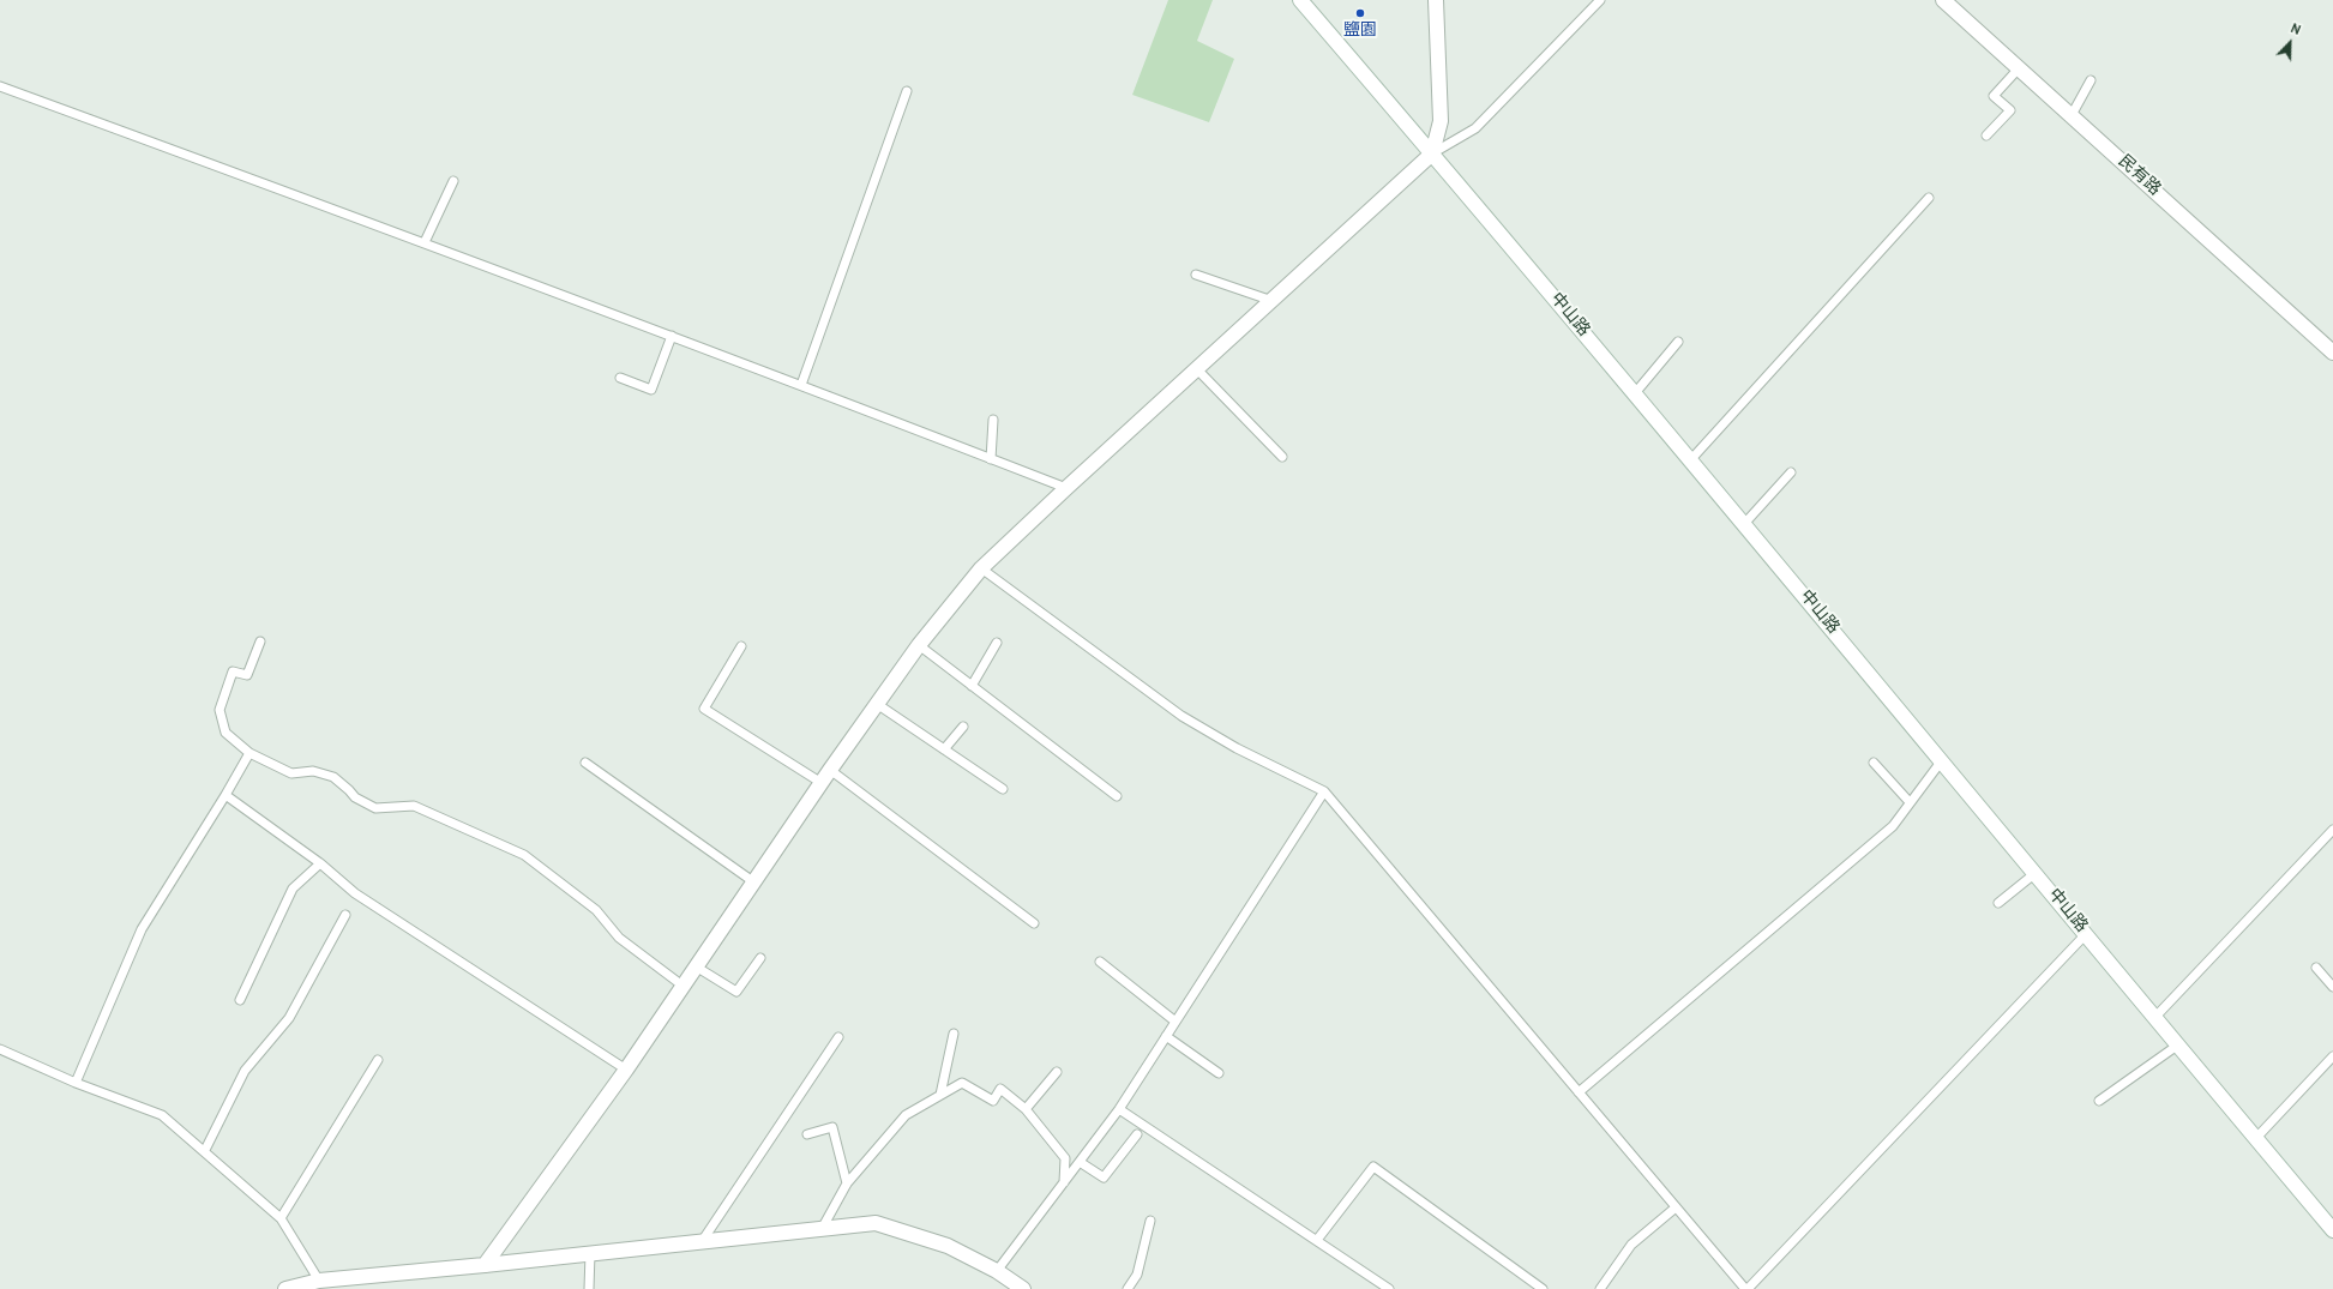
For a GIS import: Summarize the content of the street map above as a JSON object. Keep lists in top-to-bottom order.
{
  "streets": {
    "street": ["民有路", "中山路"]
  },
  "places": ["鹽園"],
  "north": "top right"
}
